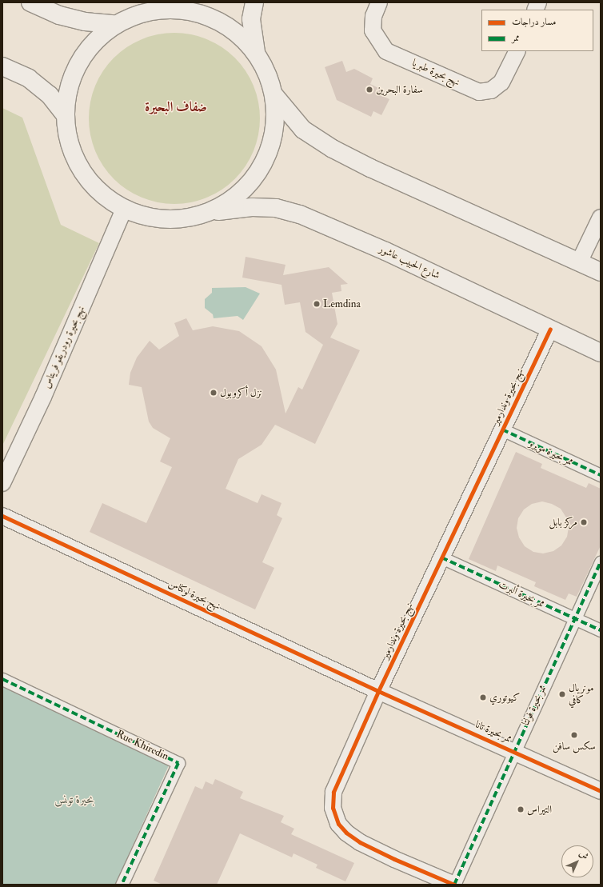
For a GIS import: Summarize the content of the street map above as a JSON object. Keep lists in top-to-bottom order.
{
  "streets": {
    "main road": ["شارع الحبيب عاشور"],
    "street": [
      "نهج بحيرة طبريا",
      "نهج بحيرة رودريقو فريتاس",
      "نهج بحيرة وندارمير",
      "ممر بحيرة مويرو",
      "ممر بحيرة ألبرت",
      "نهج بحيرة لوكناس",
      "ممر بحيرة فولتا",
      "ممر بحيرة تانا",
      "Rue Khiredin"
    ]
  },
  "crossings": [
    ["شارع الحبيب عاشور", "نهج بحيرة رودريقو فريتاس"],
    ["شارع الحبيب عاشور", "نهج بحيرة وندارمير"],
    ["نهج بحيرة وندارمير", "ممر بحيرة مويرو"],
    ["نهج بحيرة وندارمير", "ممر بحيرة ألبرت"],
    ["نهج بحيرة وندارمير", "نهج بحيرة لوكناس"],
    ["نهج بحيرة وندارمير", "ممر بحيرة فولتا"],
    ["نهج بحيرة وندارمير", "ممر بحيرة تانا"],
    ["ممر بحيرة ألبرت", "ممر بحيرة فولتا"],
    ["نهج بحيرة لوكناس", "ممر بحيرة تانا"],
    ["ممر بحيرة فولتا", "ممر بحيرة تانا"]
  ],
  "districts": ["ضفاف البحيرة"],
  "water": ["بحيرة تونس"],
  "places": [
    "سفارة البحرين",
    "Lemdina",
    "نزل أكروبول",
    "مركز بابل",
    "مونريال كافي",
    "كيوتوري",
    "سكس سافن",
    "التيراس"
  ],
  "legend": ["مسار دراجات", "ممر"],
  "north": "top right"
}
